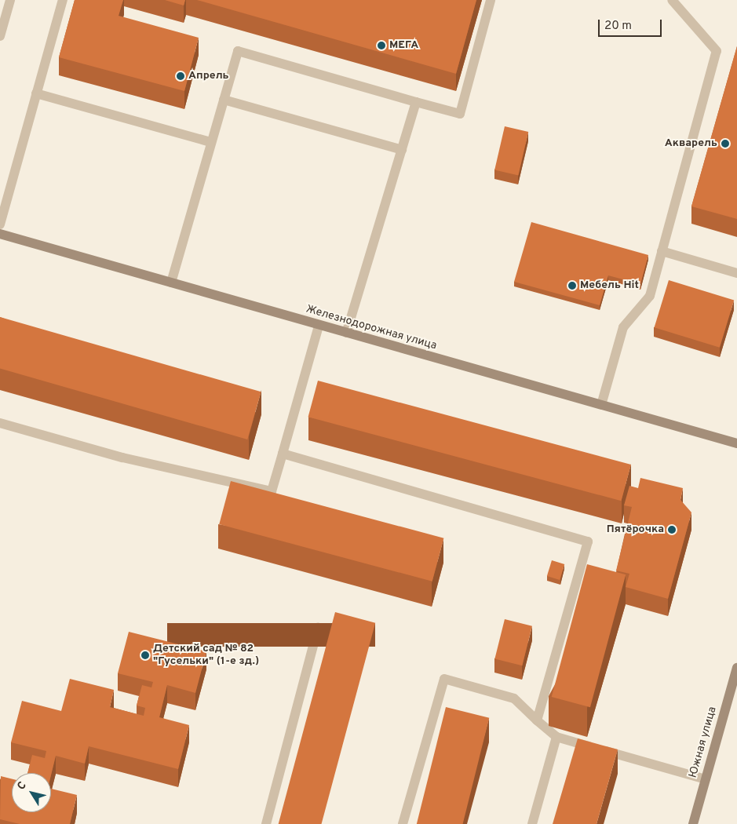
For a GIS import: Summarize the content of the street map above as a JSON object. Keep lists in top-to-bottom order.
{
  "streets": {
    "main road": ["Железнодорожная улица", "Южная улица"]
  },
  "places": [
    "МЕГА",
    "Апрель",
    "Акварель",
    "Мебель Hit",
    "Пятёрочка",
    "Детский сад № 82 \"Гусельки\" (1-е зд.)"
  ],
  "scale_bar": "20 m",
  "north": "top left"
}
